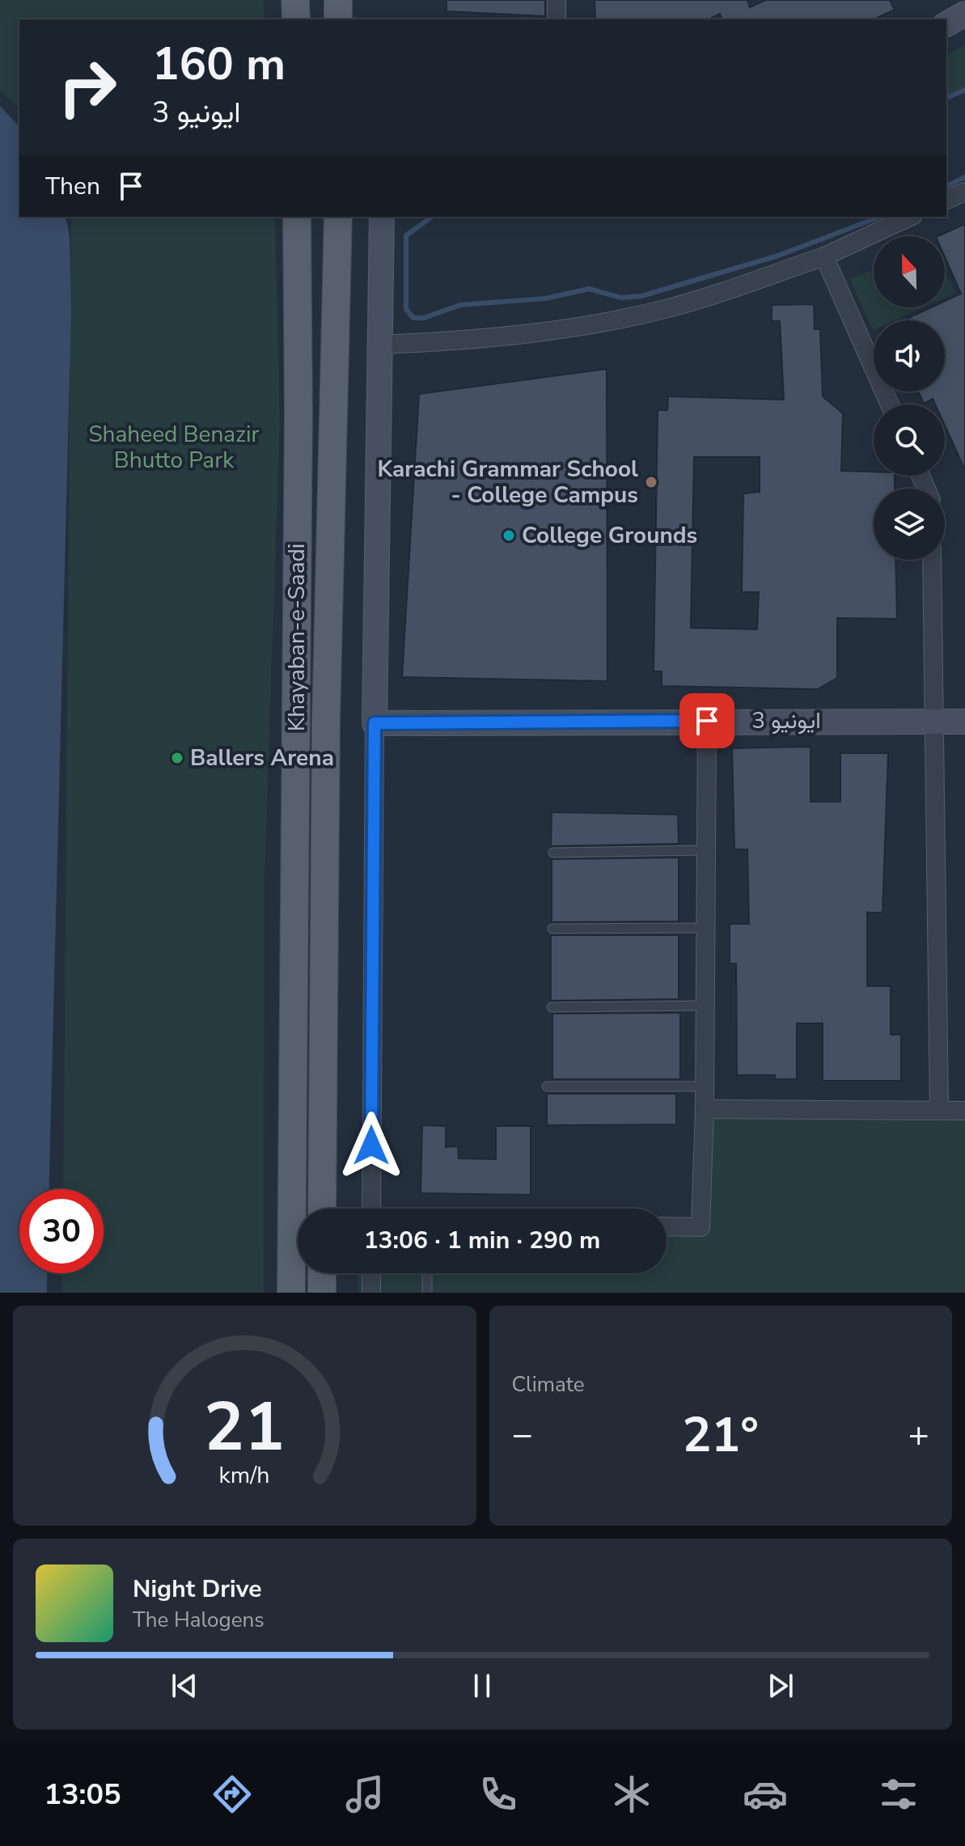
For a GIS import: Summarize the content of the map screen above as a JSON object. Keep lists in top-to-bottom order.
{
  "streets": {
    "main road": ["Khayaban-e-Saadi"],
    "street": ["ایونیو 3"]
  },
  "parks": ["Shaheed Benazir Bhutto Park"],
  "places": ["Karachi Grammar School - College Campus", "College Grounds", "Ballers Arena"],
  "north": "top",
  "page": {
    "turn": ["160 m", "ایونیو 3"],
    "then": "Then",
    "limit": "30",
    "trip": "13:06 · 1 min · 290 m",
    "tile": "Climate",
    "heat": ["−", "21°", "+"],
    "song": ["Night Drive", "The Halogens"],
    "tabs": "13:05",
    "gauge": ["21", "km/h"]
  }
}
